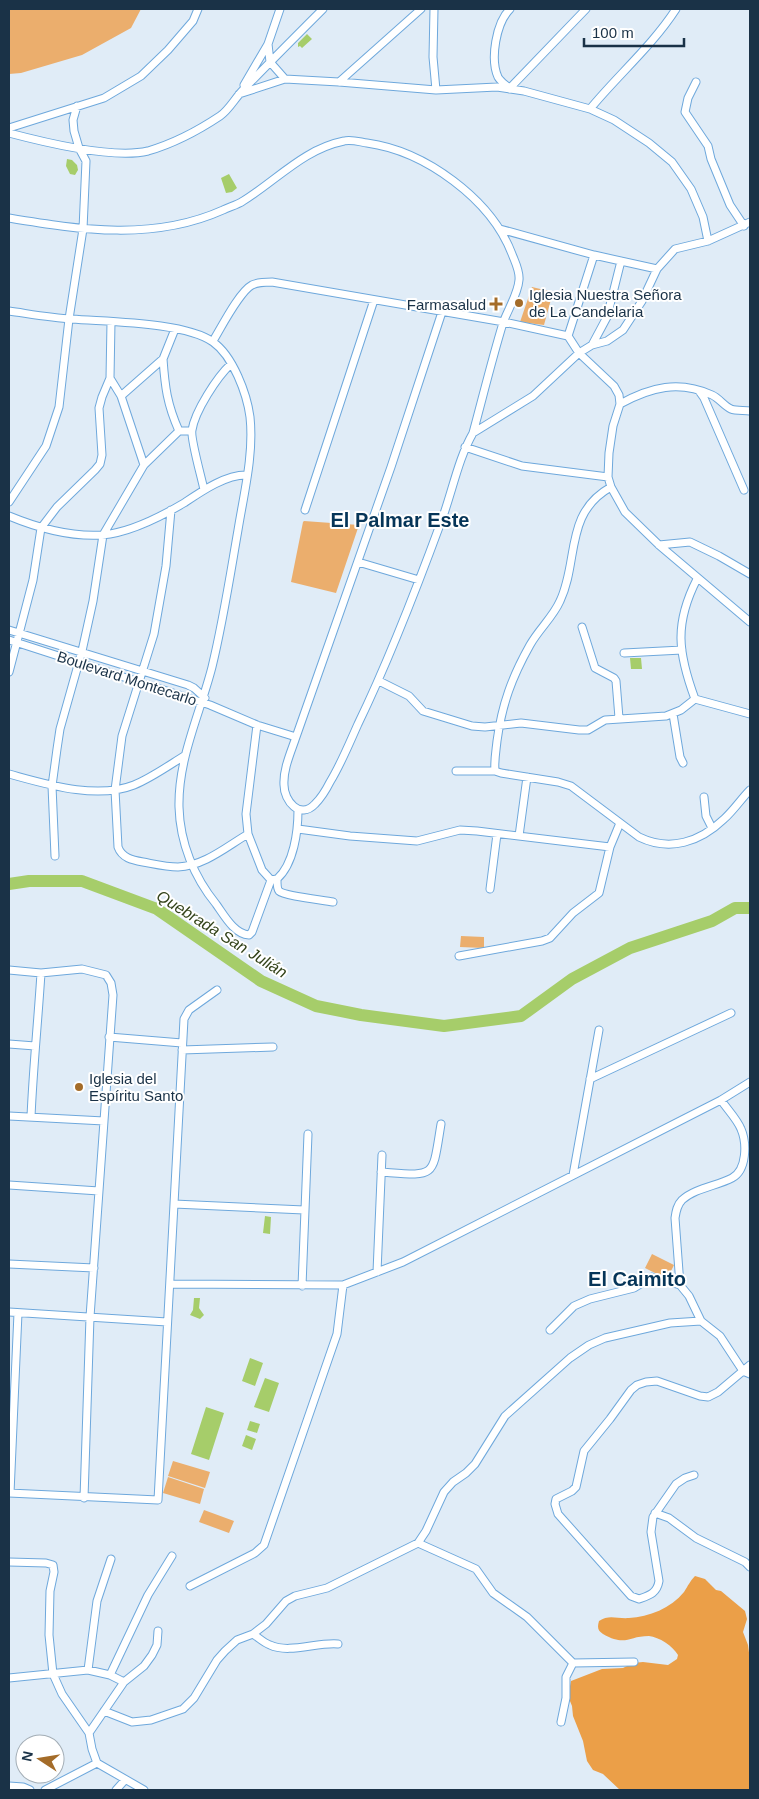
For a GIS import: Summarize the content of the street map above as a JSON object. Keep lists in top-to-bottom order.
{
  "streets": {
    "street": ["Boulevard Montecarlo"]
  },
  "districts": ["El Palmar Este", "El Caimito"],
  "water": ["Quebrada San Julián"],
  "places": {
    "other": ["Iglesia Nuestra Señora de La Candelaria", "Iglesia del Espíritu Santo"],
    "health": ["Farmasalud"]
  },
  "scale_bar": "100 m",
  "north": "left"
}
